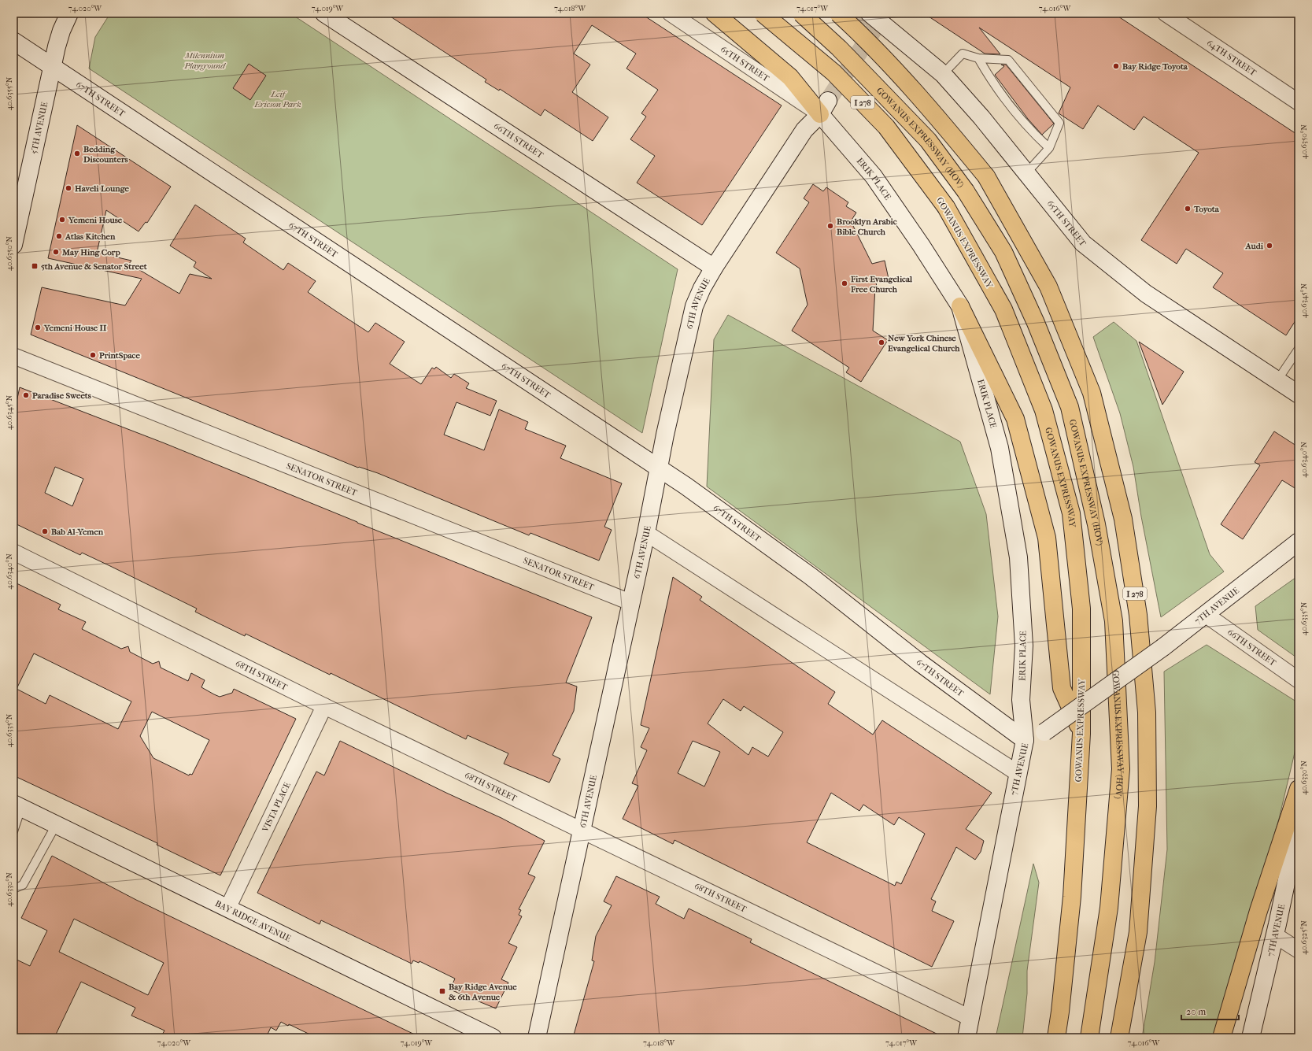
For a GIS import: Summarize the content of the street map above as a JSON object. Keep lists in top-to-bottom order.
{
  "streets": {
    "highway": ["I 278", "GOWANUS EXPRESSWAY (HOV)", "GOWANUS EXPRESSWAY"],
    "street": [
      "64TH STREET",
      "65TH STREET",
      "67TH STREET",
      "5TH AVENUE",
      "66TH STREET",
      "ERIK PLACE",
      "6TH AVENUE",
      "SENATOR STREET",
      "7TH AVENUE",
      "68TH STREET",
      "VISTA PLACE",
      "BAY RIDGE AVENUE"
    ]
  },
  "crossings": [
    ["65TH STREET", "ERIK PLACE"],
    ["65TH STREET", "6TH AVENUE"],
    ["67TH STREET", "5TH AVENUE"],
    ["67TH STREET", "ERIK PLACE"],
    ["67TH STREET", "6TH AVENUE"],
    ["67TH STREET", "7TH AVENUE"],
    ["66TH STREET", "6TH AVENUE"],
    ["66TH STREET", "7TH AVENUE"],
    ["ERIK PLACE", "6TH AVENUE"],
    ["ERIK PLACE", "7TH AVENUE"],
    ["6TH AVENUE", "SENATOR STREET"],
    ["6TH AVENUE", "68TH STREET"],
    ["7TH AVENUE", "68TH STREET"],
    ["68TH STREET", "VISTA PLACE"],
    ["VISTA PLACE", "BAY RIDGE AVENUE"]
  ],
  "parks": ["Milennium Playground", "Leif Ericson Park"],
  "places": {
    "other": [
      "Bay Ridge Toyota",
      "Bedding Discounters",
      "Haveli Lounge",
      "Toyota",
      "Yemeni House",
      "Brooklyn Arabic Bible Church",
      "Atlas Kitchen",
      "Audi",
      "May Hing Corp",
      "First Evangelical Free Church",
      "Yemeni House II",
      "New York Chinese Evangelical Church",
      "PrintSpace",
      "Paradise Sweets",
      "Bab Al-Yemen"
    ],
    "transit": ["5th Avenue & Senator Street", "Bay Ridge Avenue & 6th Avenue"]
  },
  "scale_bar": "20 m",
  "coordinates": [
    "74.020°W",
    "74.019°W",
    "74.018°W",
    "74.017°W",
    "74.016°W",
    "40.6355°N",
    "40.6350°N",
    "40.6345°N",
    "40.6340°N",
    "40.6335°N",
    "40.6330°N",
    "40.6325°N"
  ]
}
